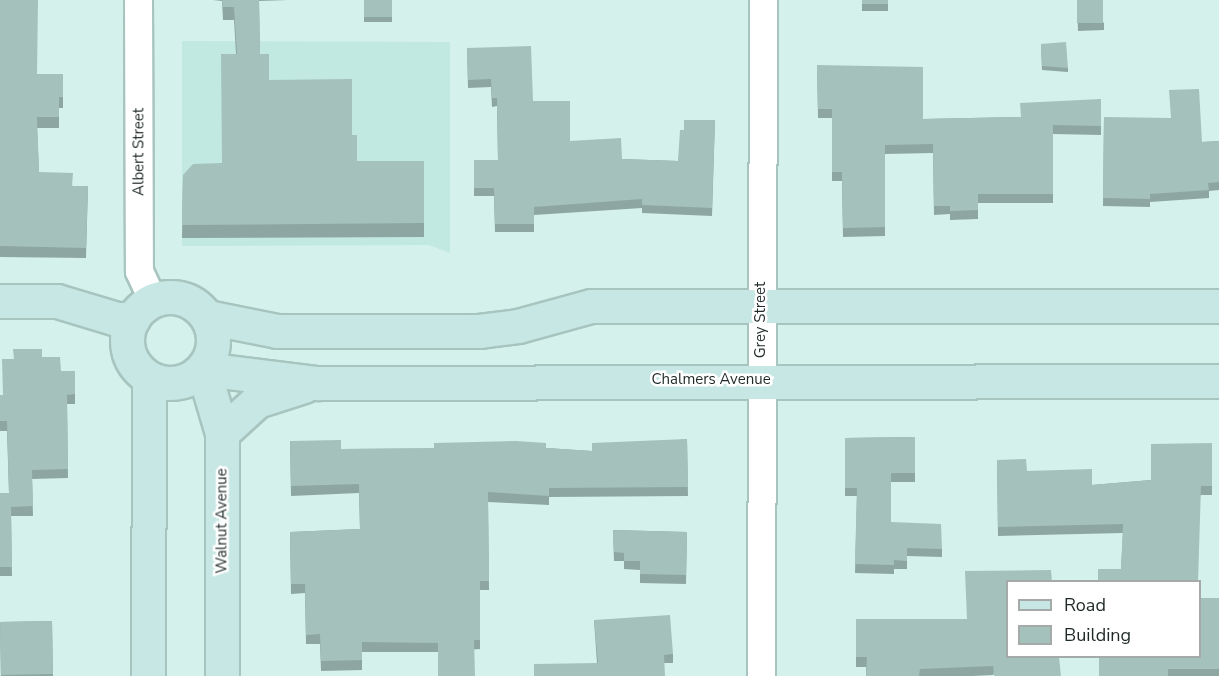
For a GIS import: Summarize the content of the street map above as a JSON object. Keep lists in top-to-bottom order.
{
  "streets": {
    "street": [
      "Albert Street",
      "Grey Street",
      "Chalmers Avenue",
      "Walnut Avenue"
    ]
  },
  "crossings": [
    ["Albert Street", "Chalmers Avenue"],
    ["Albert Street", "Walnut Avenue"],
    ["Grey Street", "Chalmers Avenue"],
    ["Chalmers Avenue", "Walnut Avenue"]
  ],
  "legend": ["Road", "Building"]
}
